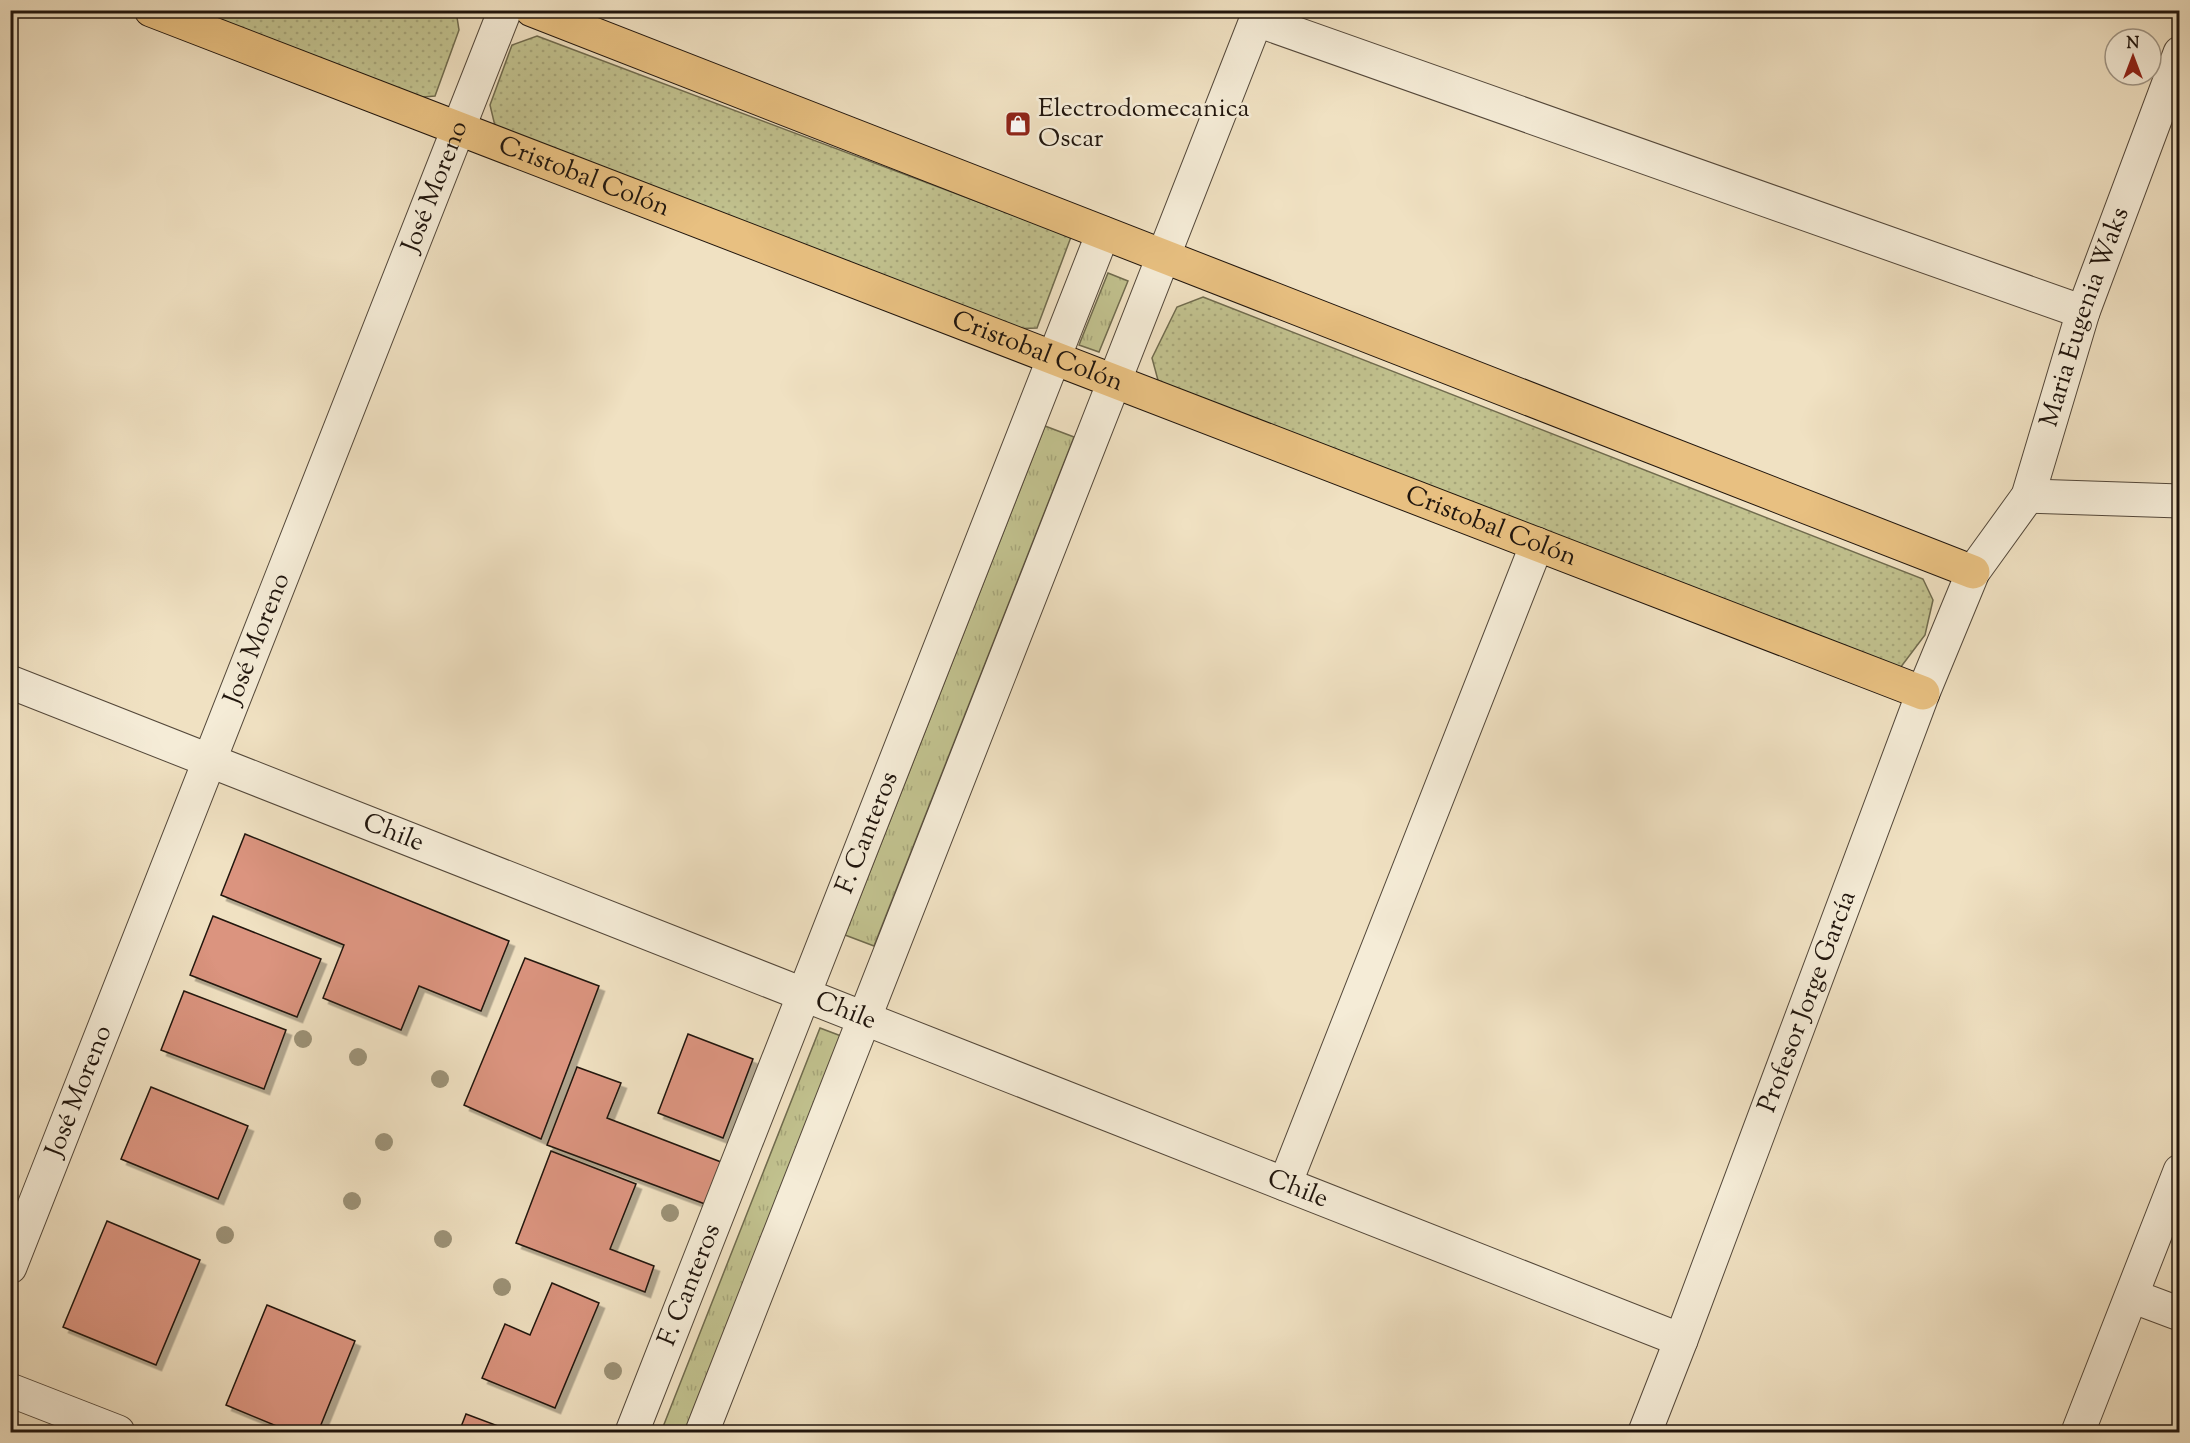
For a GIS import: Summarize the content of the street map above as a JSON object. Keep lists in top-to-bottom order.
{
  "streets": {
    "main road": ["Cristobal Colón"],
    "street": [
      "José Moreno",
      "Maria Eugenia Waks",
      "Chile",
      "F. Canteros",
      "Profesor Jorge García"
    ]
  },
  "crossings": [
    ["Cristobal Colón", "José Moreno"],
    ["Cristobal Colón", "F. Canteros"],
    ["Cristobal Colón", "Profesor Jorge García"],
    ["José Moreno", "Chile"],
    ["Maria Eugenia Waks", "Profesor Jorge García"],
    ["Chile", "F. Canteros"],
    ["Chile", "Profesor Jorge García"]
  ],
  "places": {
    "shop": ["Electrodomecanica Oscar"]
  },
  "north": "top"
}
